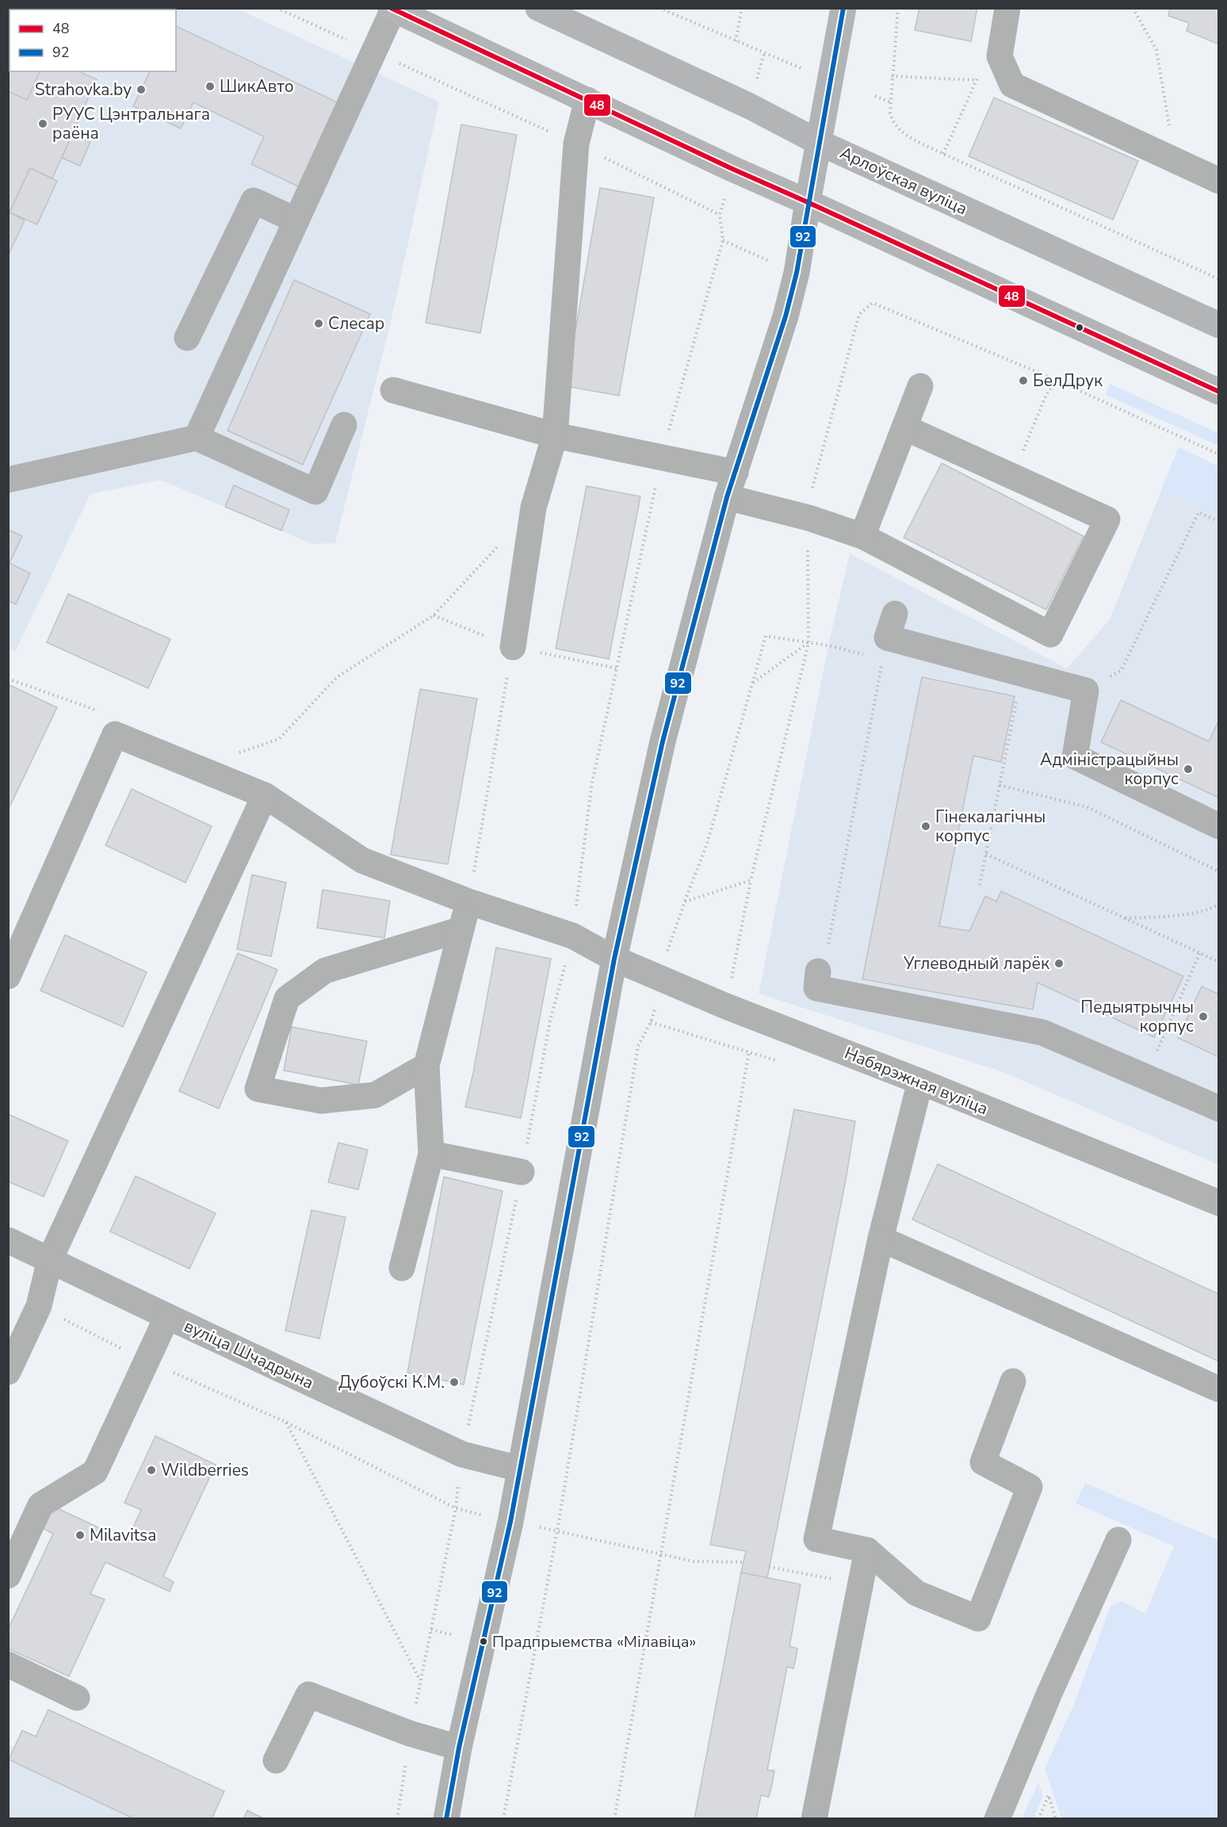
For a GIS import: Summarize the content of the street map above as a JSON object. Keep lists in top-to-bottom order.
{
  "streets": {
    "main road": ["Арлоўская вуліца"],
    "street": ["Набярэжная вуліца", "вуліца Шчадрына"]
  },
  "places": [
    "ШикАвто",
    "Strahovka.by",
    "РУУС Цэнтральнага раёна",
    "Слесар",
    "БелДрук",
    "Адміністрацыйны корпус",
    "Гінекалагічны корпус",
    "Углеводный ларёк",
    "Педыятрычны корпус",
    "Дубоўскі К.М.",
    "Wildberries",
    "Milavitsa",
    "Прадпрыемства «Мілавіца»"
  ],
  "lines": ["transit line 48", "transit line 92"],
  "legend": ["48", "92"]
}
